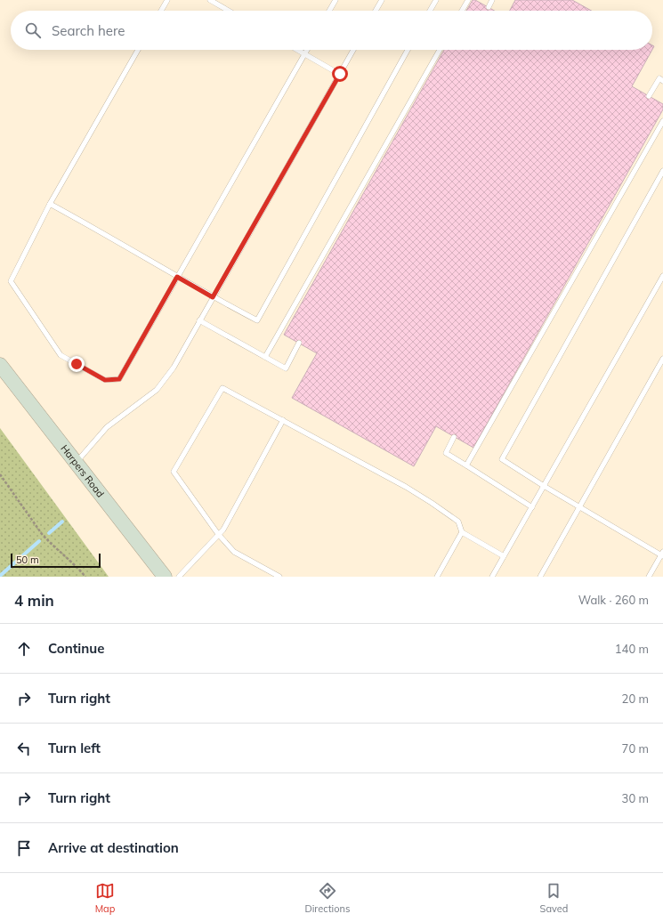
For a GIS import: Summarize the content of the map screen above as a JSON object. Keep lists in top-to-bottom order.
{
  "streets": {
    "street": ["Harpers Road"]
  },
  "scale_bar": "50 m",
  "page": {
    "search": "Search here",
    "scale": "50 m",
    "heading": ["4 min", "Walk · 260 m"],
    "list": [
      ["Continue", "140 m"],
      ["Turn right", "20 m"],
      ["Turn left", "70 m"],
      ["Turn right", "30 m"],
      "Arrive at destination"
    ],
    "nav": ["Map", "Directions", "Saved"]
  }
}
